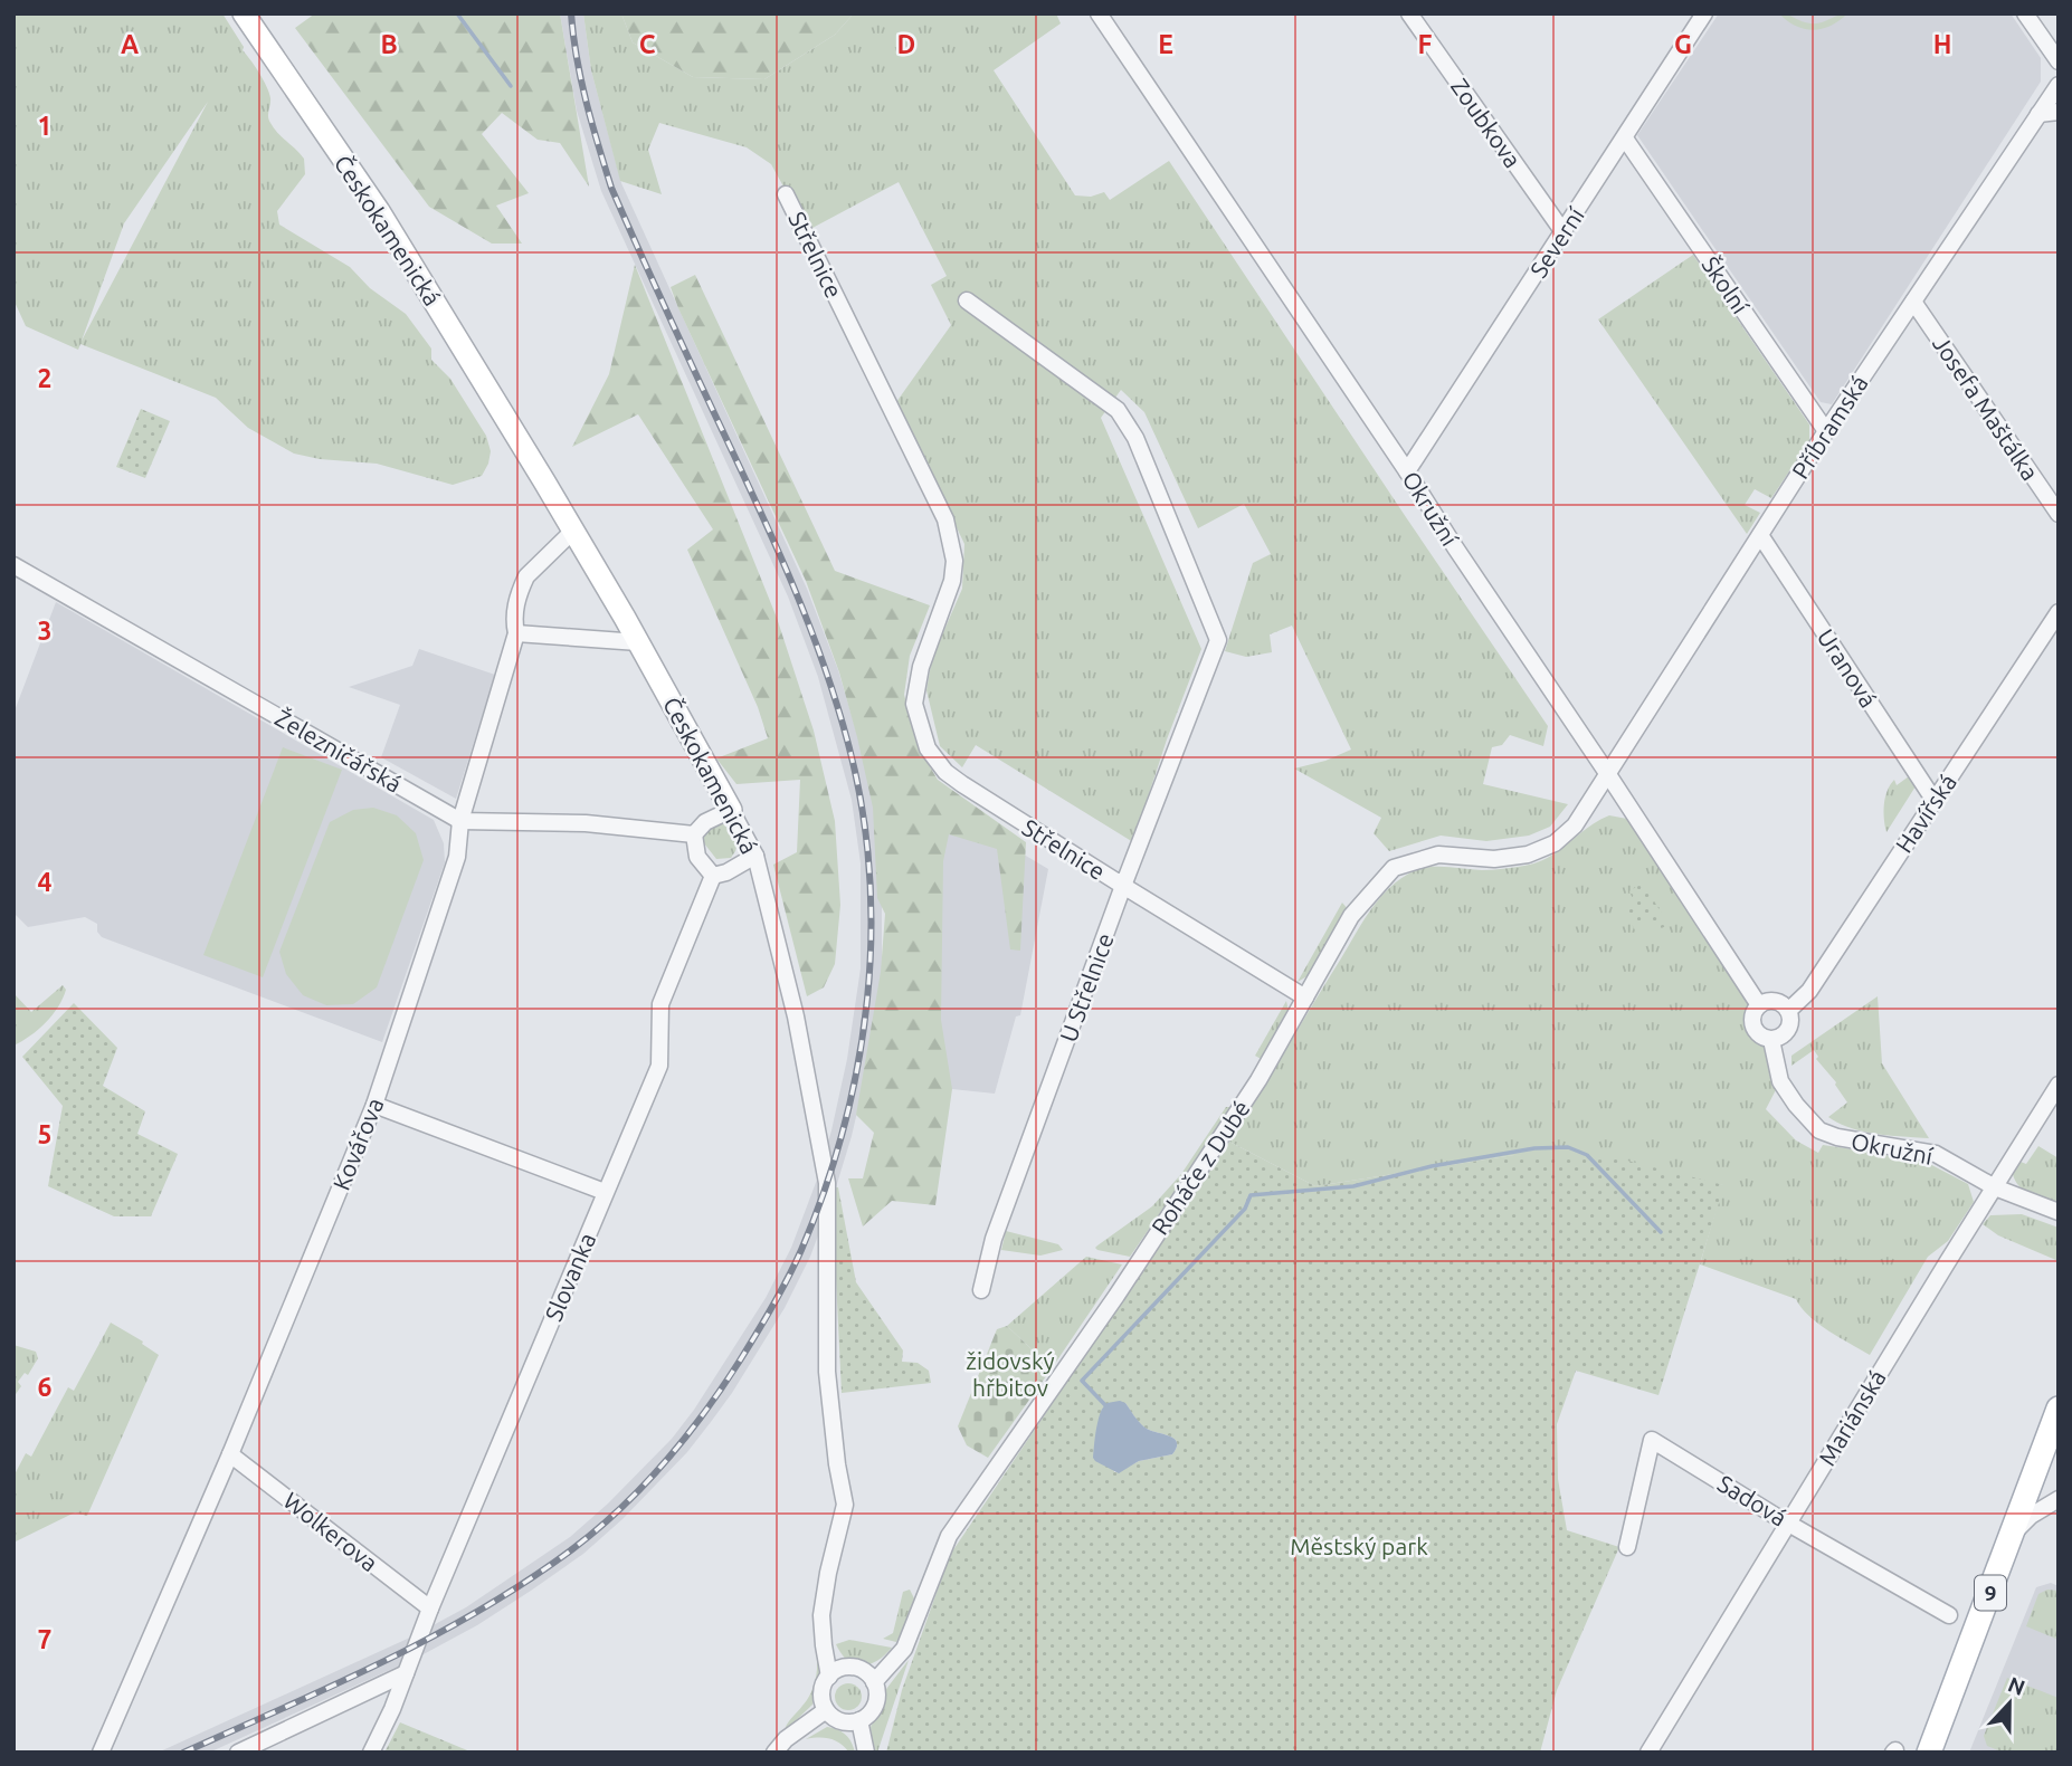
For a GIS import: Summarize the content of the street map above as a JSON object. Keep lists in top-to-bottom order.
{
  "streets": {
    "main road": ["9"],
    "street": [
      "Zoubkova",
      "Českokamenická",
      "Severní",
      "Střelnice",
      "Školní",
      "Josefa Maštálka",
      "Příbramská",
      "Okružní",
      "Uranová",
      "Železničářská",
      "Havířská",
      "U Střelnice",
      "Kovářova",
      "Roháče z Dubé",
      "Slovanka",
      "Mariánská",
      "Sadová",
      "Wolkerova"
    ]
  },
  "crossings": [
    ["Zoubkova", "Severní"],
    ["Českokamenická", "Kovářova"],
    ["Českokamenická", "Roháče z Dubé"],
    ["Severní", "Školní"],
    ["Severní", "Okružní"],
    ["Střelnice", "U Střelnice"],
    ["Školní", "Příbramská"],
    ["Josefa Maštálka", "Příbramská"],
    ["Příbramská", "Okružní"],
    ["Příbramská", "Uranová"],
    ["Příbramská", "Roháče z Dubé"],
    ["Okružní", "Havířská"],
    ["Okružní", "Roháče z Dubé"],
    ["Okružní", "Mariánská"],
    ["Uranová", "Havířská"],
    ["Železničářská", "Kovářova"],
    ["Kovářova", "Wolkerova"],
    ["Slovanka", "Wolkerova"],
    ["Mariánská", "Sadová"]
  ],
  "parks": ["židovský hřbitov", "Městský park"],
  "north": "top",
  "grid": {
    "columns": [
      "A",
      "B",
      "C",
      "D",
      "E",
      "F",
      "G",
      "H"
    ],
    "rows": [
      "1",
      "2",
      "3",
      "4",
      "5",
      "6",
      "7"
    ]
  }
}
